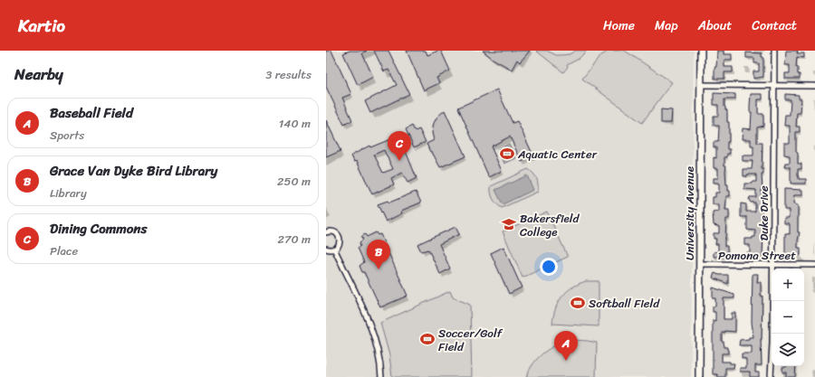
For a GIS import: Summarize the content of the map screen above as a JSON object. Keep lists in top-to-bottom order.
{
  "streets": {
    "street": ["University Avenue", "Duke Drive", "Pomona Street"]
  },
  "crossings": [
    ["University Avenue", "Pomona Street"],
    ["Duke Drive", "Pomona Street"]
  ],
  "places": {
    "sports": ["Aquatic Center", "Softball Field", "Soccer/Golf Field"],
    "school or university": ["Bakersfield College"]
  },
  "page": {
    "header": "Kartio",
    "nav": [
      "Home",
      "Map",
      "About",
      "Contact"
    ],
    "heading": ["Nearby", "3 results"],
    "list": [
      {
        "mark": "A",
        "name": "Baseball Field",
        "note": "Sports",
        "value": "140 m"
      },
      {
        "mark": "B",
        "name": "Grace Van Dyke Bird Library",
        "note": "Library",
        "value": "250 m"
      },
      {
        "mark": "C",
        "name": "Dining Commons",
        "note": "Place",
        "value": "270 m"
      }
    ],
    "pins": ["C", "B", "A"],
    "map_buttons": ["+", "−"]
  }
}
